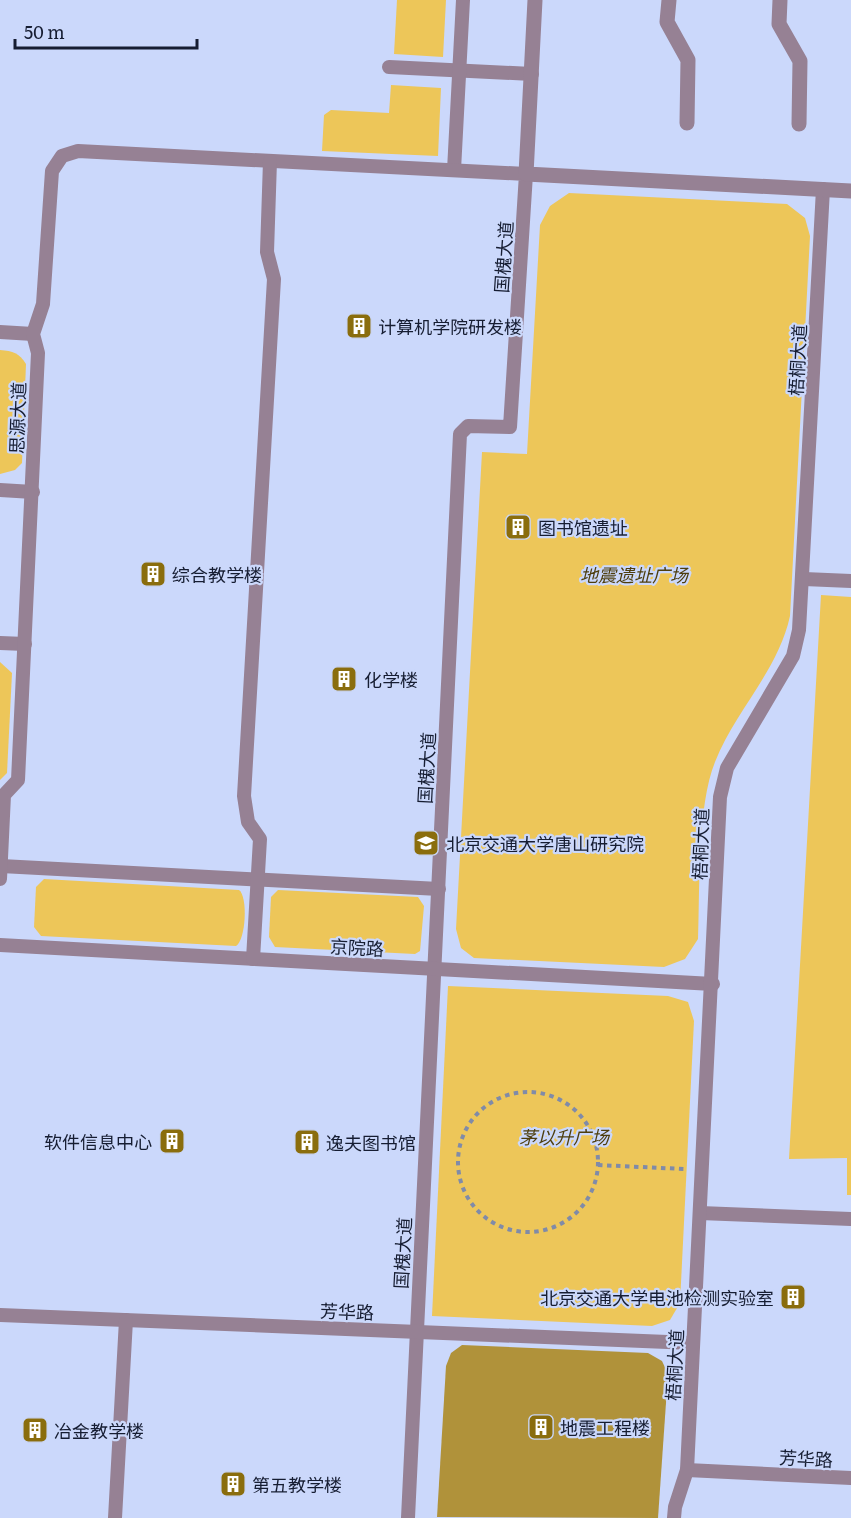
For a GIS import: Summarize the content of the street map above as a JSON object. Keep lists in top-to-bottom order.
{
  "streets": {
    "lane": [
      "国槐大道",
      "梧桐大道",
      "思源大道",
      "京院路",
      "芳华路"
    ]
  },
  "crossings": [
    ["国槐大道", "京院路"],
    ["国槐大道", "芳华路"],
    ["梧桐大道", "京院路"],
    ["梧桐大道", "芳华路"]
  ],
  "parks": ["地震遗址广场", "茅以升广场"],
  "places": {
    "building": [
      "计算机学院研发楼",
      "图书馆遗址",
      "综合教学楼",
      "化学楼",
      "软件信息中心",
      "逸夫图书馆",
      "北京交通大学电池检测实验室",
      "地震工程楼",
      "冶金教学楼",
      "第五教学楼"
    ],
    "school or university": ["北京交通大学唐山研究院"]
  },
  "scale_bar": "50 m"
}
